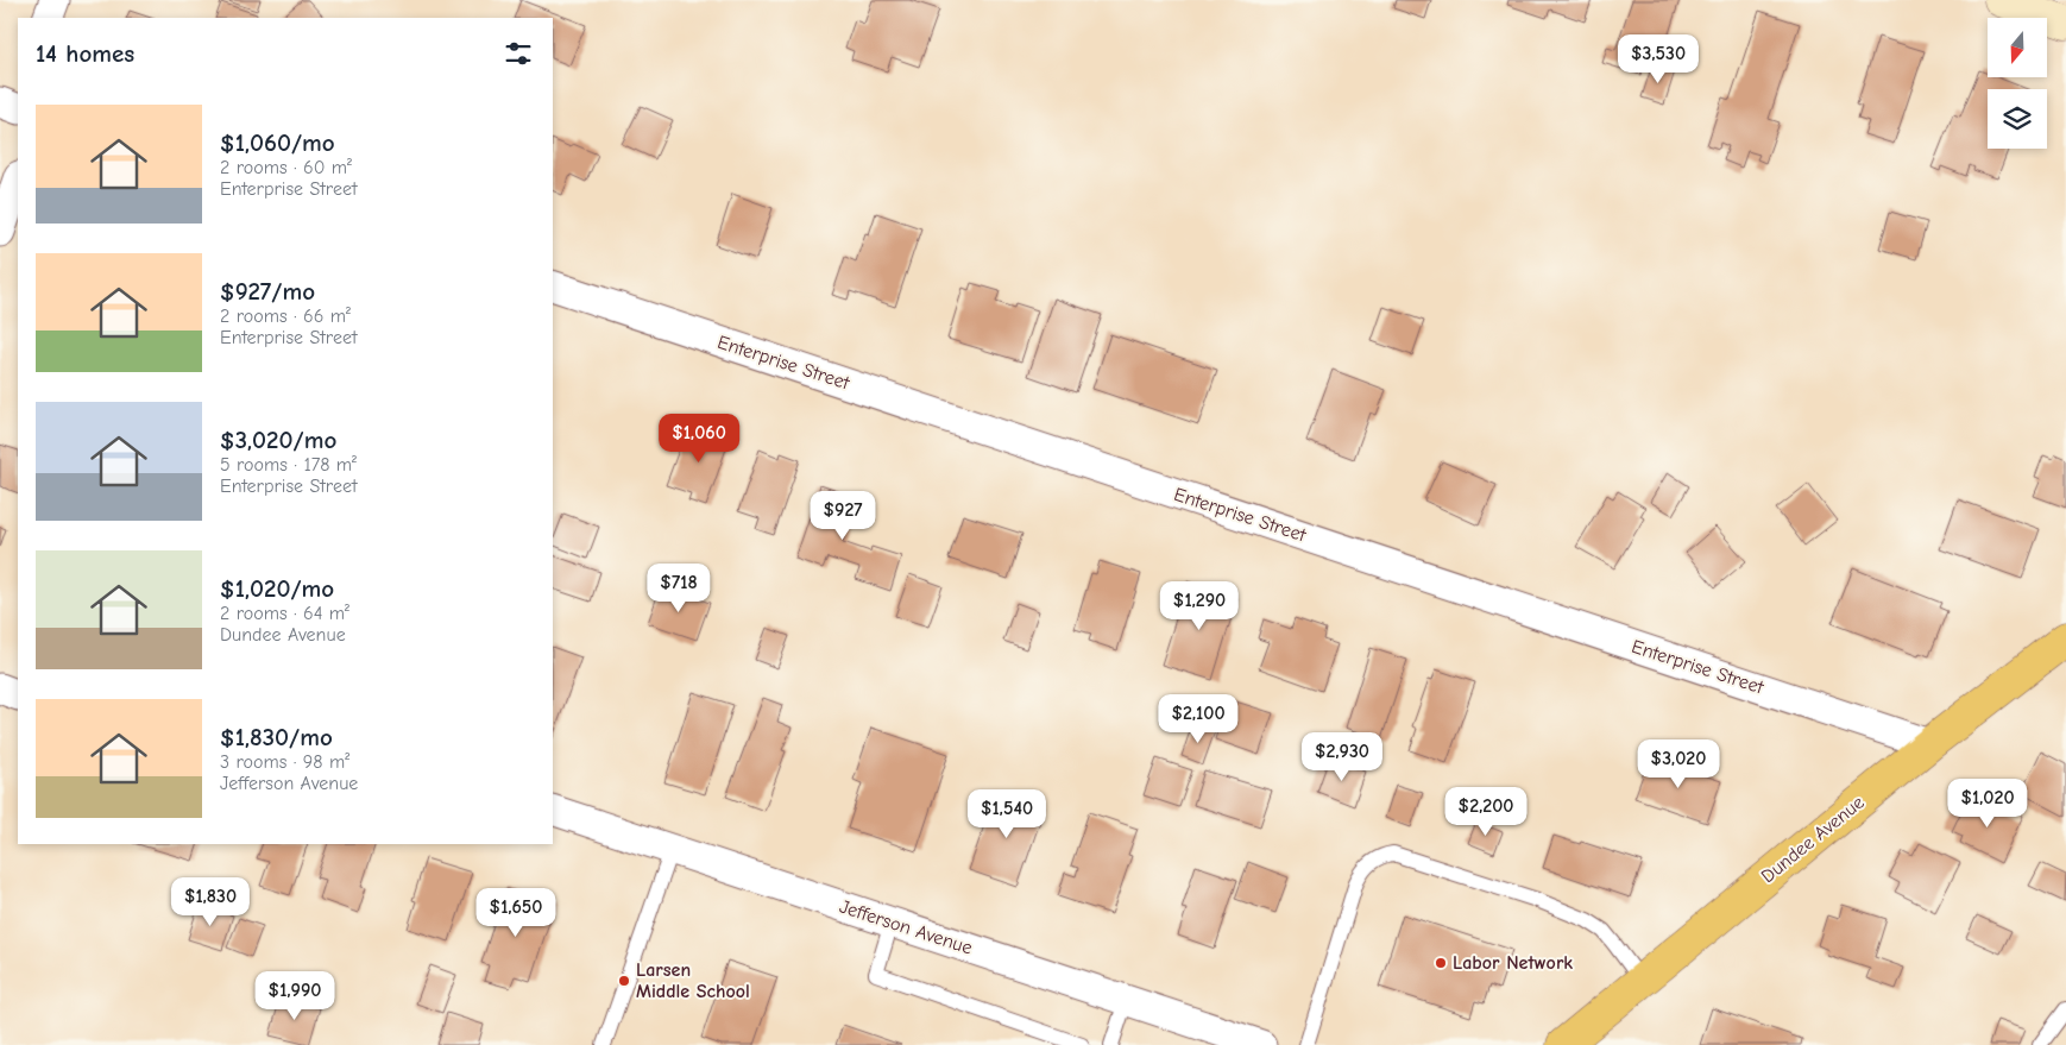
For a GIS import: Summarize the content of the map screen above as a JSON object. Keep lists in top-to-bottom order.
{
  "streets": {
    "main road": ["Dundee Avenue"],
    "street": ["Enterprise Street", "Jefferson Avenue"]
  },
  "crossings": [
    ["Enterprise Street", "Dundee Avenue"]
  ],
  "places": ["Labor Network", "Larsen Middle School"],
  "north": "bottom",
  "page": {
    "heading": "14 homes",
    "price": [
      "$3,530",
      "$1,060",
      "$927",
      "$718",
      "$1,290",
      "$2,100",
      "$2,930",
      "$3,020",
      "$1,020",
      "$2,200",
      "$1,540",
      "$1,830",
      "$1,650",
      "$1,990"
    ],
    "list": [
      {
        "name": "$1,060/mo",
        "note": "2 rooms · 60 m² · Enterprise Street"
      },
      {
        "name": "$927/mo",
        "note": "2 rooms · 66 m² · Enterprise Street"
      },
      {
        "name": "$3,020/mo",
        "note": "5 rooms · 178 m² · Enterprise Street"
      },
      {
        "name": "$1,020/mo",
        "note": "2 rooms · 64 m² · Dundee Avenue"
      },
      {
        "name": "$1,830/mo",
        "note": "3 rooms · 98 m² · Jefferson Avenue"
      }
    ]
  }
}
